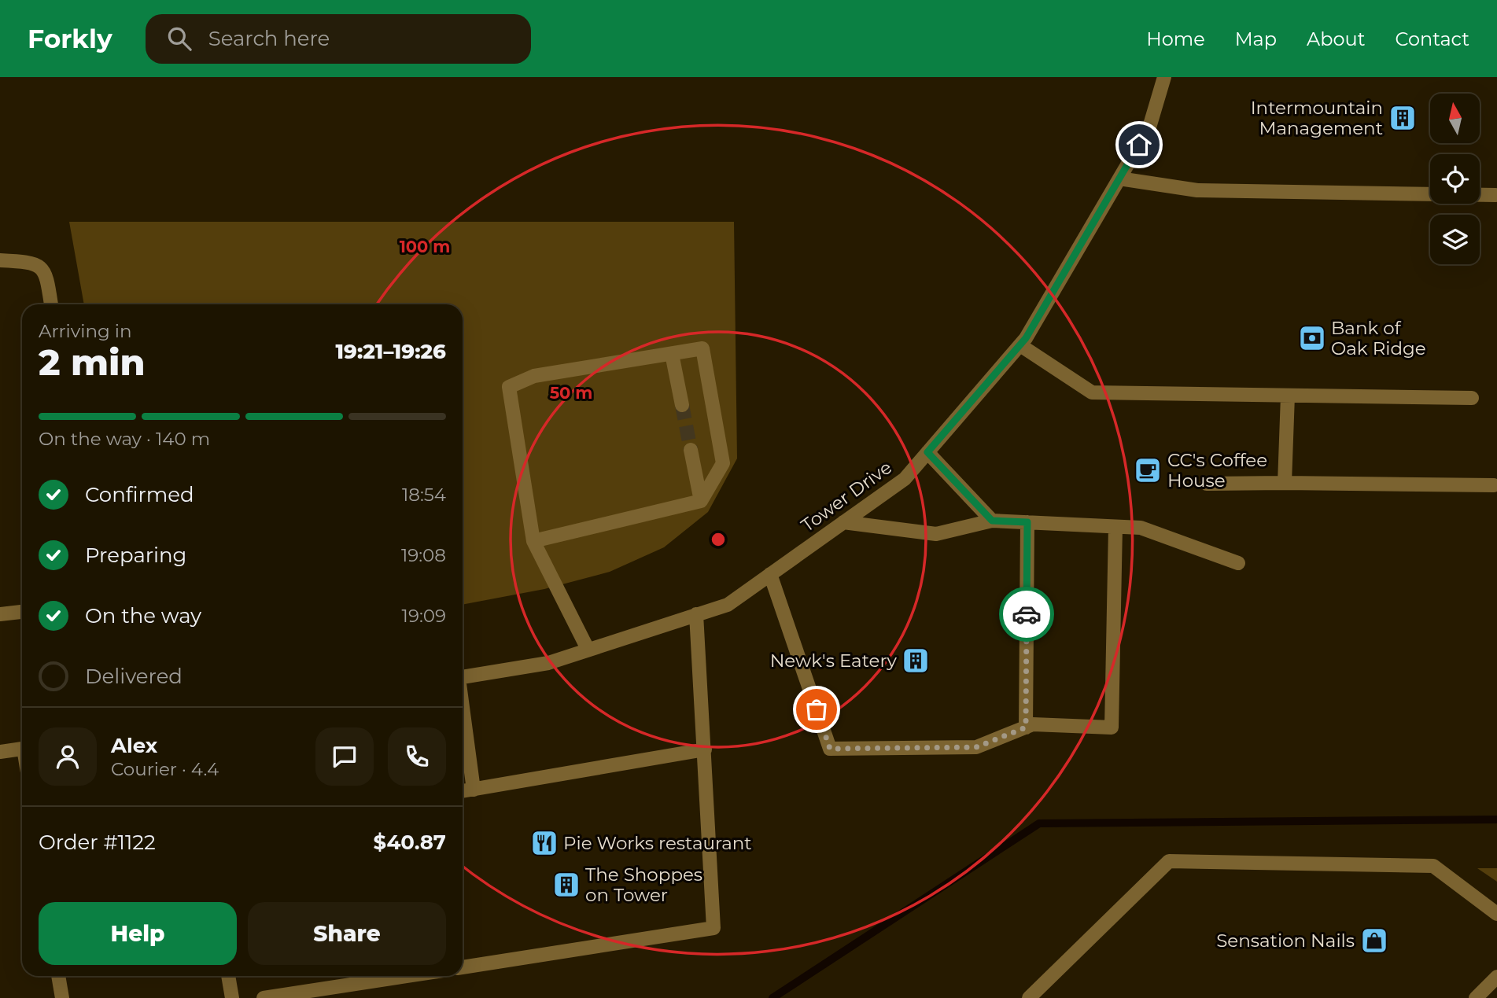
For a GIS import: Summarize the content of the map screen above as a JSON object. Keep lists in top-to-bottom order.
{
  "streets": {
    "street": ["Tower Drive"]
  },
  "places": {
    "building": ["Intermountain Management", "Newk's Eatery", "The Shoppes on Tower"],
    "bank": ["Bank of Oak Ridge"],
    "cafe": ["CC's Coffee House"],
    "restaurant": ["Pie Works restaurant"],
    "shop": ["Sensation Nails"]
  },
  "north": "top",
  "page": {
    "header": "Forkly",
    "search": "Search here",
    "nav": [
      "Home",
      "Map",
      "About",
      "Contact"
    ],
    "heading": ["2 min", "Arriving in", "19:21–19:26"],
    "panel": [
      "Alex",
      "Courier · 4.4",
      "Order #1122",
      "$40.87"
    ],
    "bar": "On the way · 140 m",
    "list": [
      ["Confirmed", "18:54"],
      ["Preparing", "19:08"],
      ["On the way", "19:09"],
      "Delivered"
    ],
    "buttons": ["Help", "Share"]
  },
  "rings": ["100 m", "50 m"]
}
